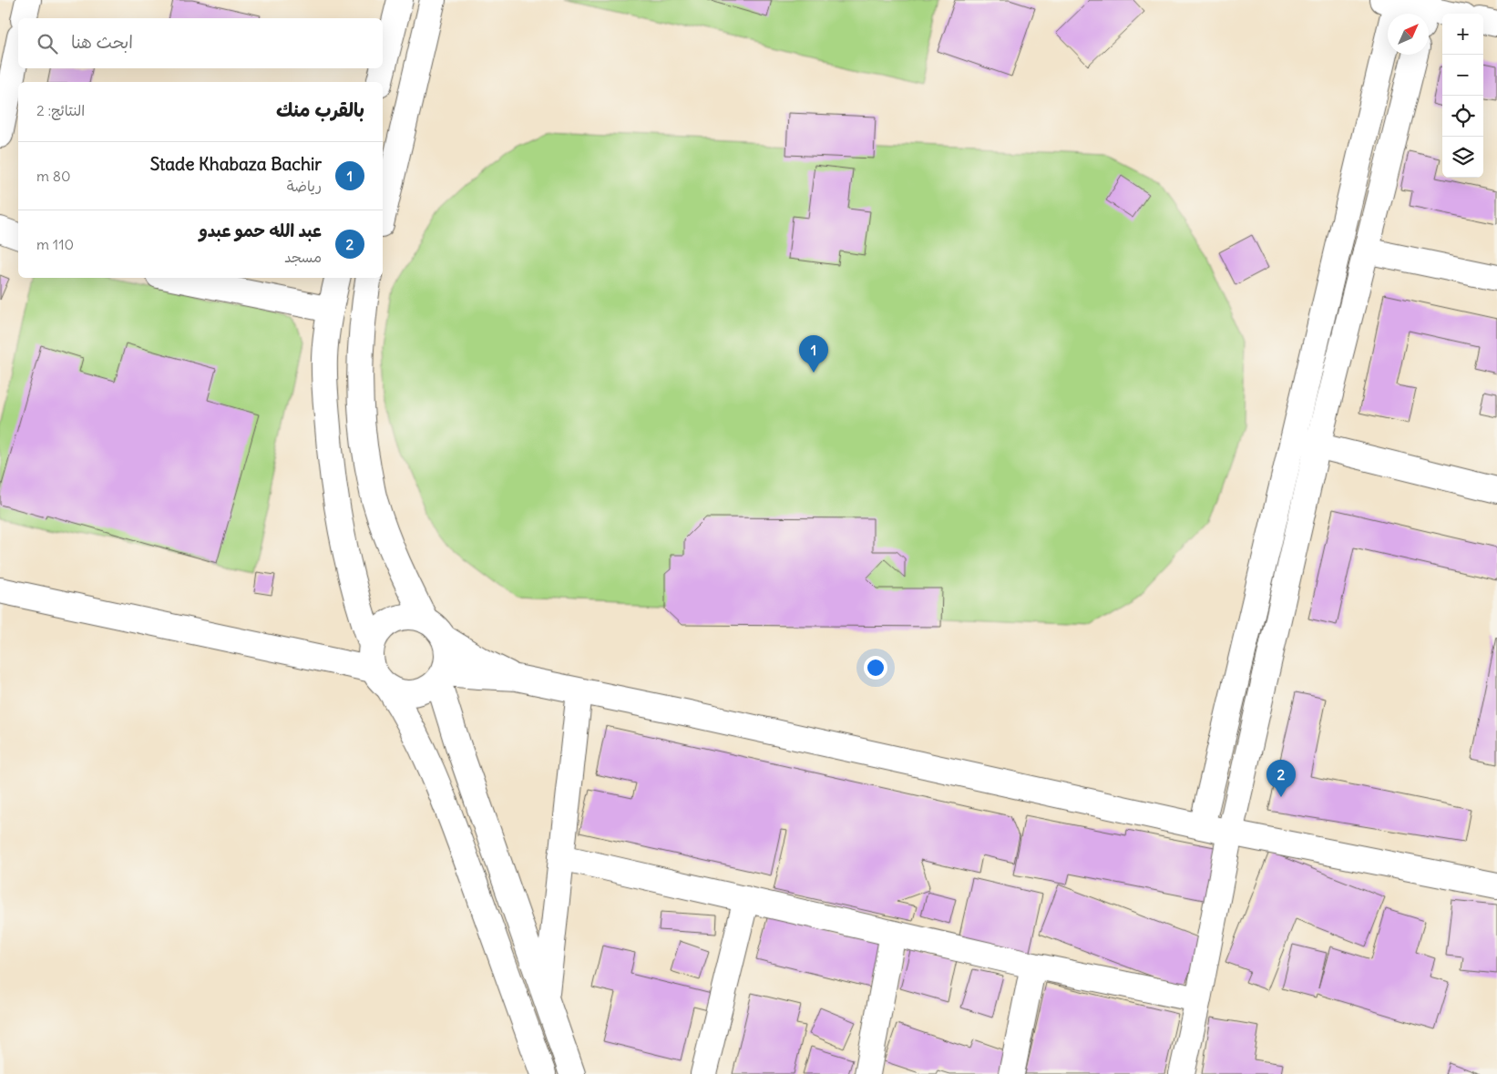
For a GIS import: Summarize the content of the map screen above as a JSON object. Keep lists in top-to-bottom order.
{
  "north": "top right",
  "page": {
    "map_buttons": ["+", "−"],
    "search": "ابحث هنا",
    "heading": ["بالقرب منك", "النتائج: 2"],
    "list": [
      {
        "mark": "1",
        "name": "Stade Khabaza Bachir",
        "note": "رياضة",
        "value": "80 m"
      },
      {
        "mark": "2",
        "name": "عبد الله حمو عبدو",
        "note": "مسجد",
        "value": "110 m"
      }
    ],
    "pins": ["1", "2"]
  }
}
